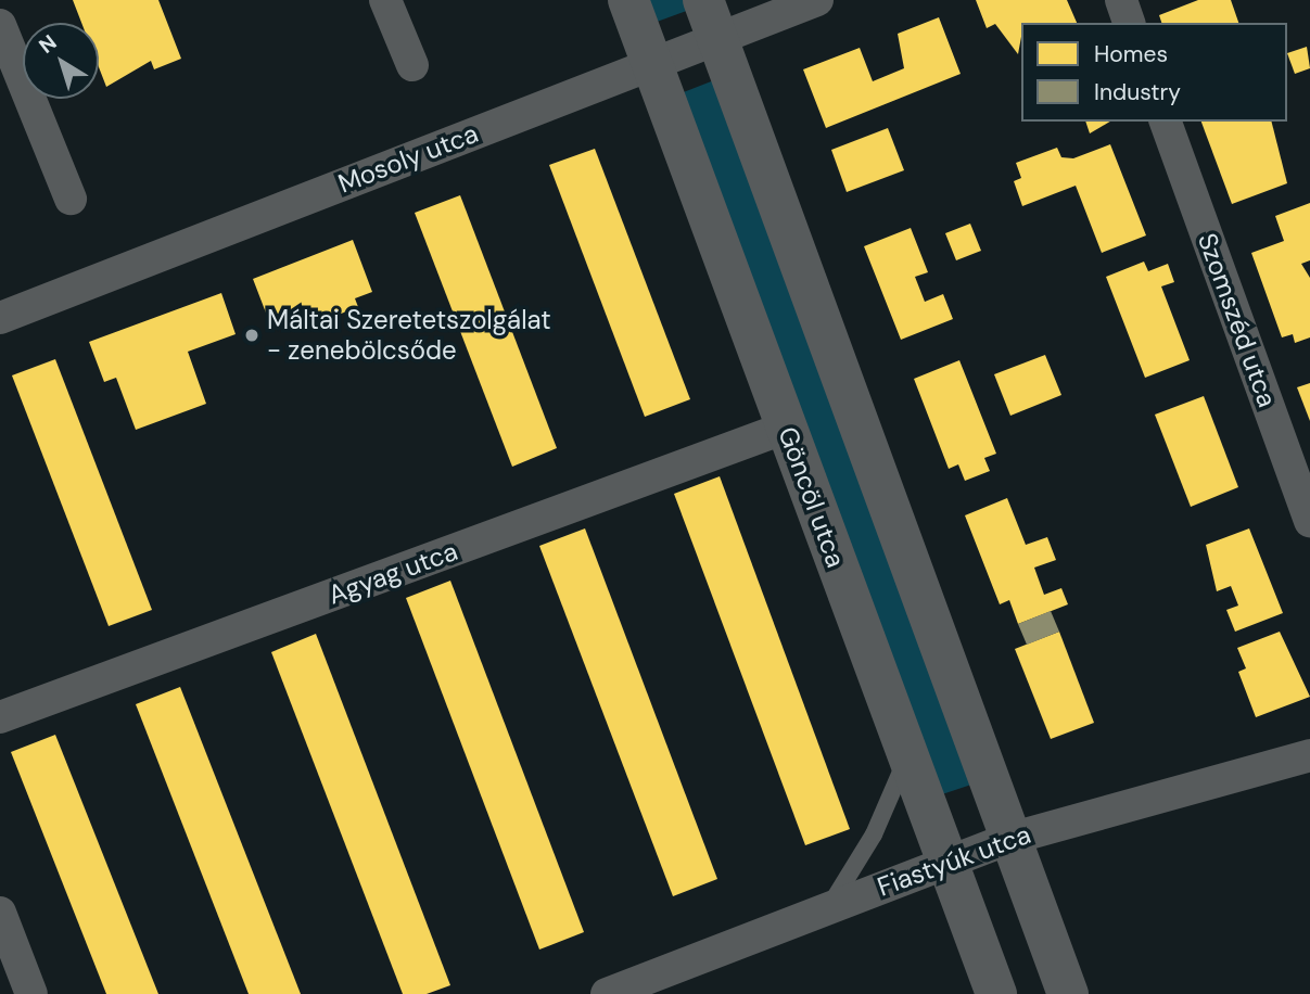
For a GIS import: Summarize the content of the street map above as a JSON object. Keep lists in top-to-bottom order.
{
  "streets": {
    "street": [
      "Mosoly utca",
      "Szomszéd utca",
      "Göncöl utca",
      "Agyag utca",
      "Fiastyúk utca"
    ]
  },
  "crossings": [
    ["Mosoly utca", "Göncöl utca"],
    ["Göncöl utca", "Agyag utca"],
    ["Göncöl utca", "Fiastyúk utca"]
  ],
  "places": ["Máltai Szeretetszolgálat - zenebölcsőde"],
  "legend": ["Homes", "Industry"],
  "north": "top left"
}
